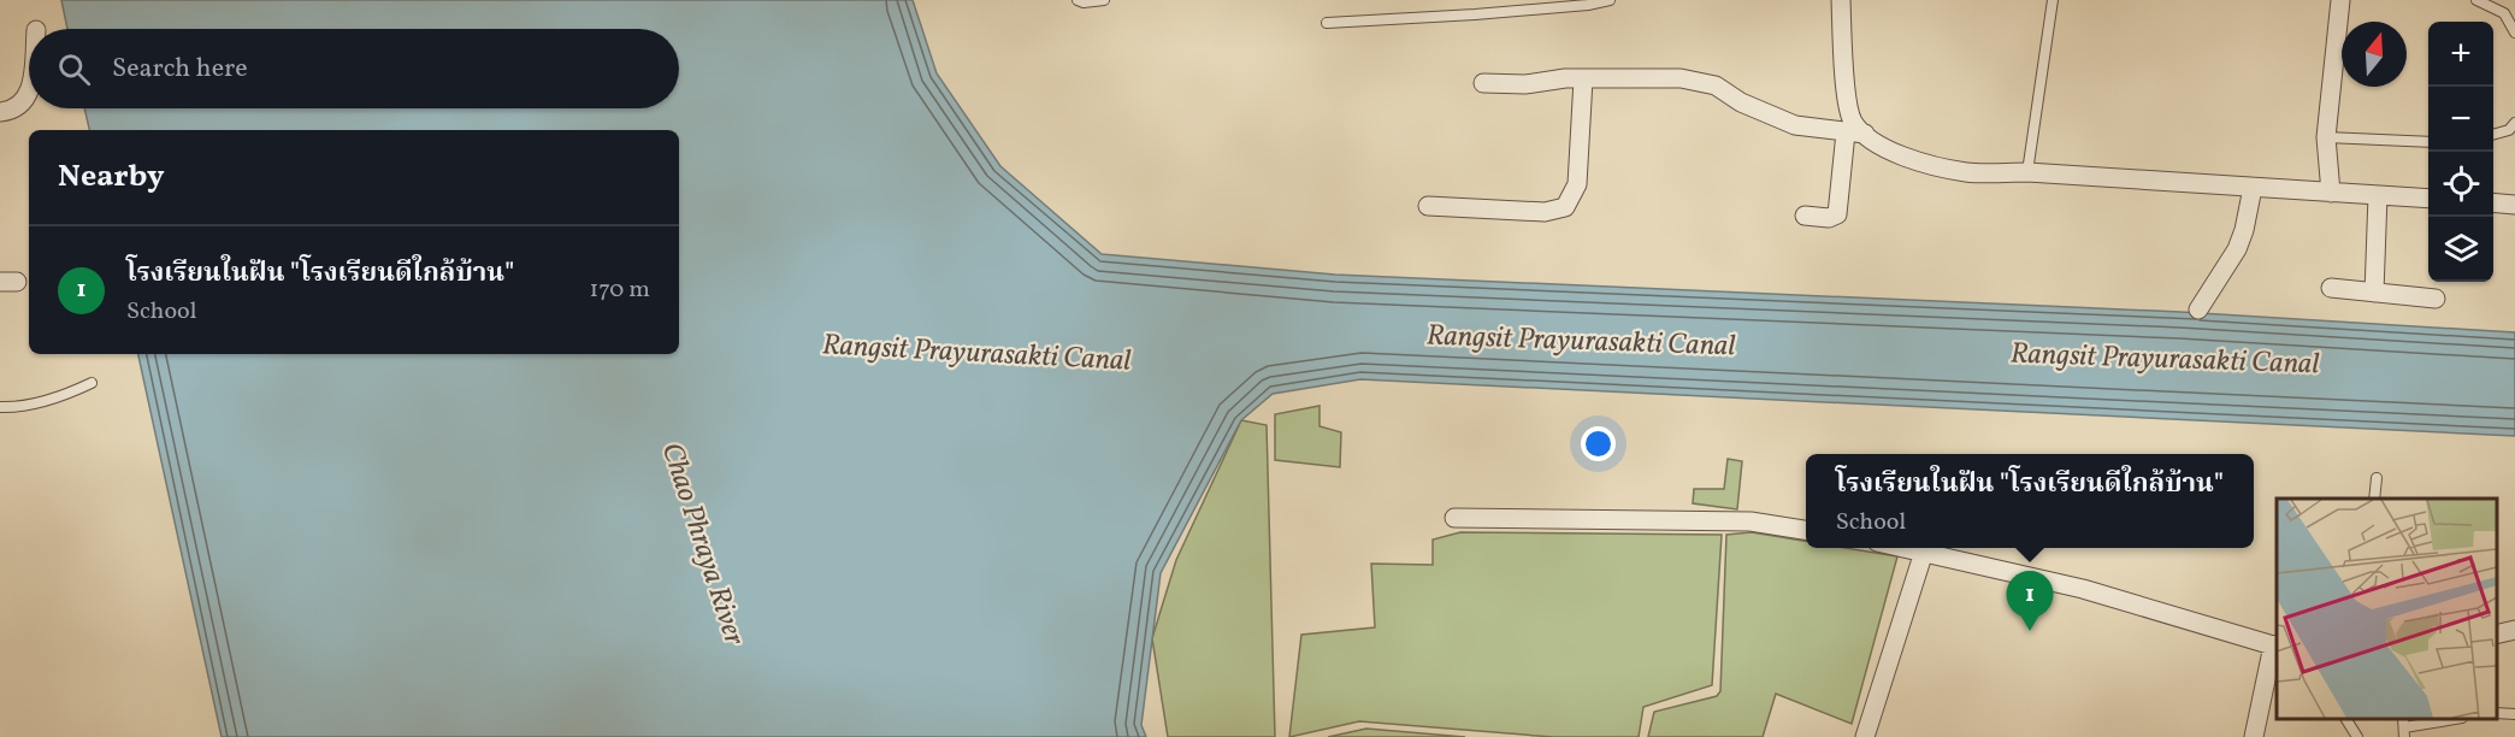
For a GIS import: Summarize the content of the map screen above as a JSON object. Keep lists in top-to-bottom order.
{
  "water": ["Rangsit Prayurasakti Canal", "Chao Phraya River"],
  "north": "top",
  "page": {
    "map_buttons": ["+", "−"],
    "search": "Search here",
    "heading": "Nearby",
    "list": [
      {
        "mark": "1",
        "name": "โรงเรียนในฝัน \"โรงเรียนดีใกล้บ้าน\"",
        "note": "School",
        "value": "170 m"
      }
    ],
    "popup": ["โรงเรียนในฝัน \"โรงเรียนดีใกล้บ้าน\"", "School"],
    "pins": "1"
  }
}
